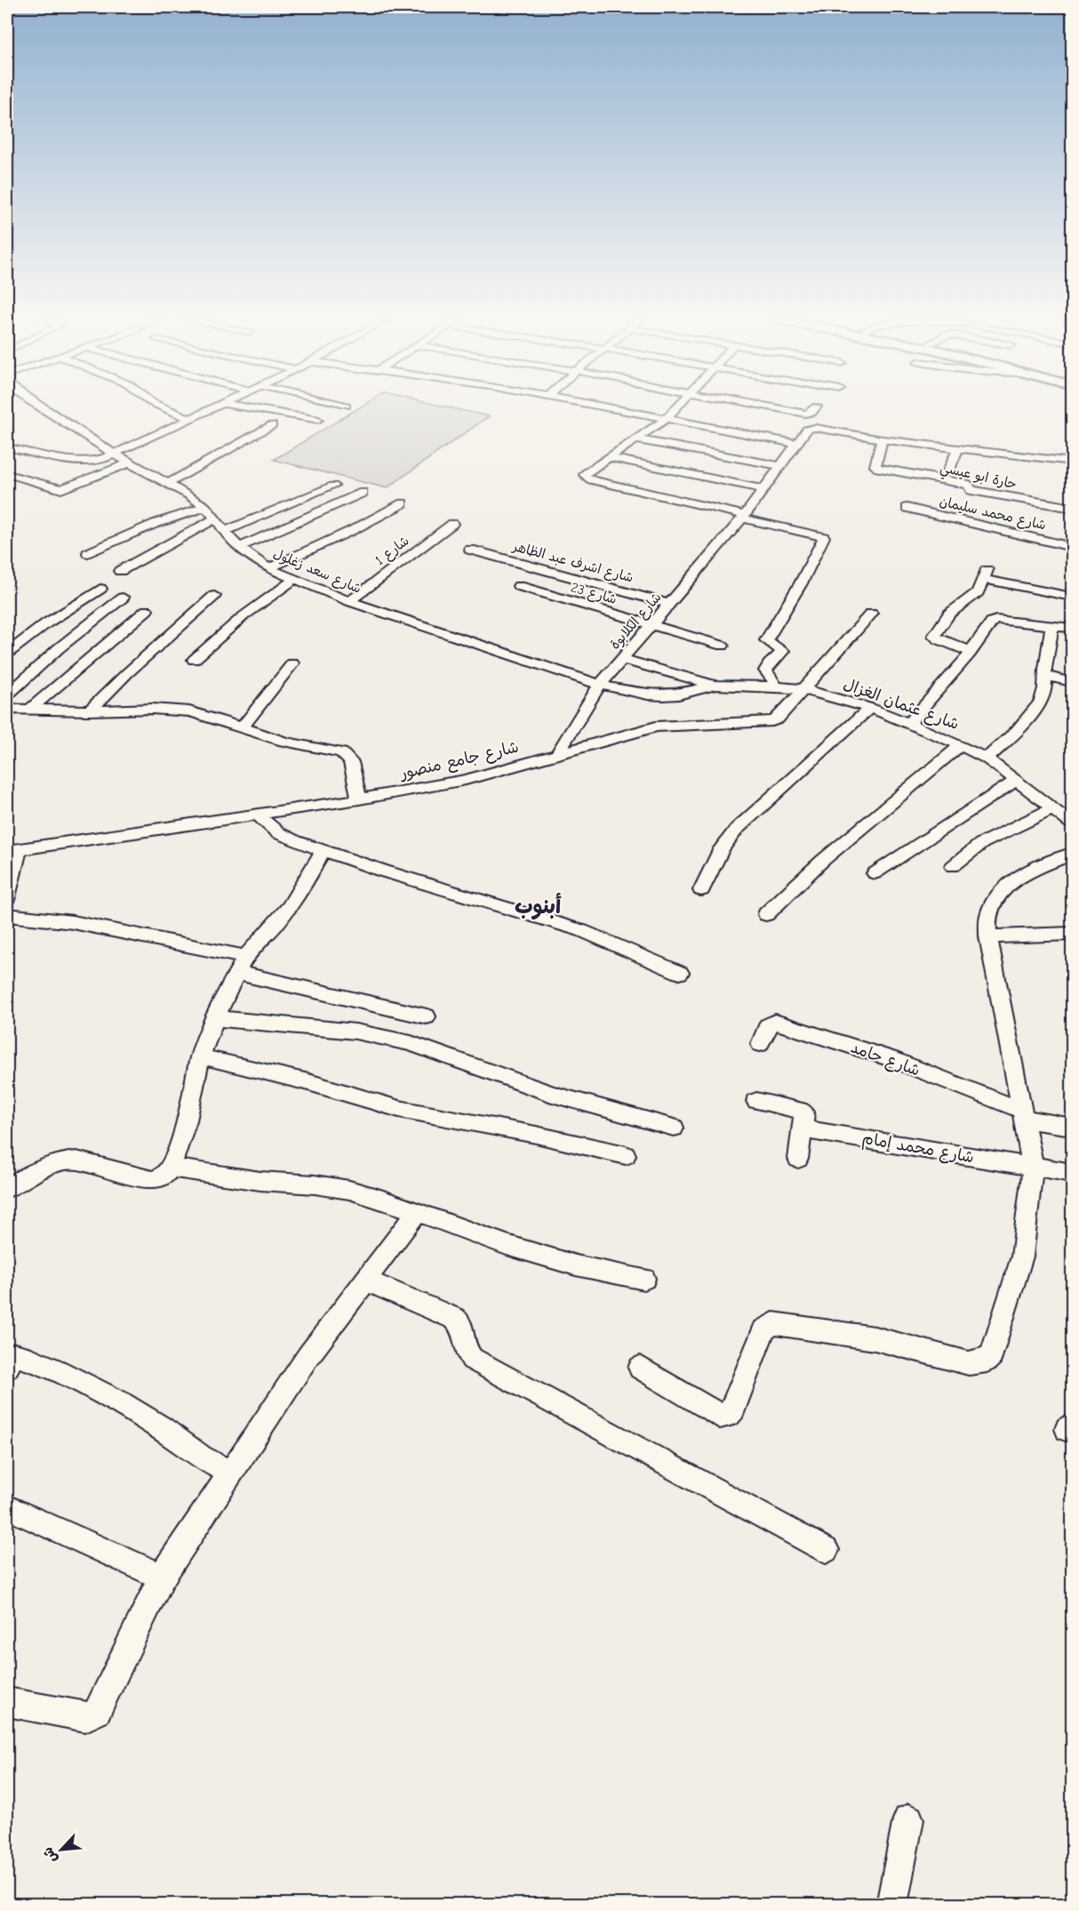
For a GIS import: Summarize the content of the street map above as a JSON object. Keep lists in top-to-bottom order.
{
  "streets": {
    "street": [
      "حارة ابو عيسي",
      "شارع محمد سليمان",
      "شارع 1",
      "شارع اشرف عبد الظاهر",
      "شارع سعد زغلول",
      "شارع 23",
      "شارع الكلابوة",
      "شارع عثمان الغزال",
      "شارع جامع منصور",
      "شارع حامد",
      "شارع محمد إمام"
    ]
  },
  "crossings": [
    ["حارة ابو عيسي", "شارع الكلابوة"],
    ["شارع 1", "شارع سعد زغلول"],
    ["شارع اشرف عبد الظاهر", "شارع الكلابوة"],
    ["شارع سعد زغلول", "شارع الكلابوة"],
    ["شارع سعد زغلول", "شارع عثمان الغزال"],
    ["شارع 23", "شارع الكلابوة"],
    ["شارع الكلابوة", "شارع عثمان الغزال"],
    ["شارع الكلابوة", "شارع جامع منصور"],
    ["شارع عثمان الغزال", "شارع جامع منصور"]
  ],
  "districts": ["أبنوب"],
  "north": "bottom left"
}
